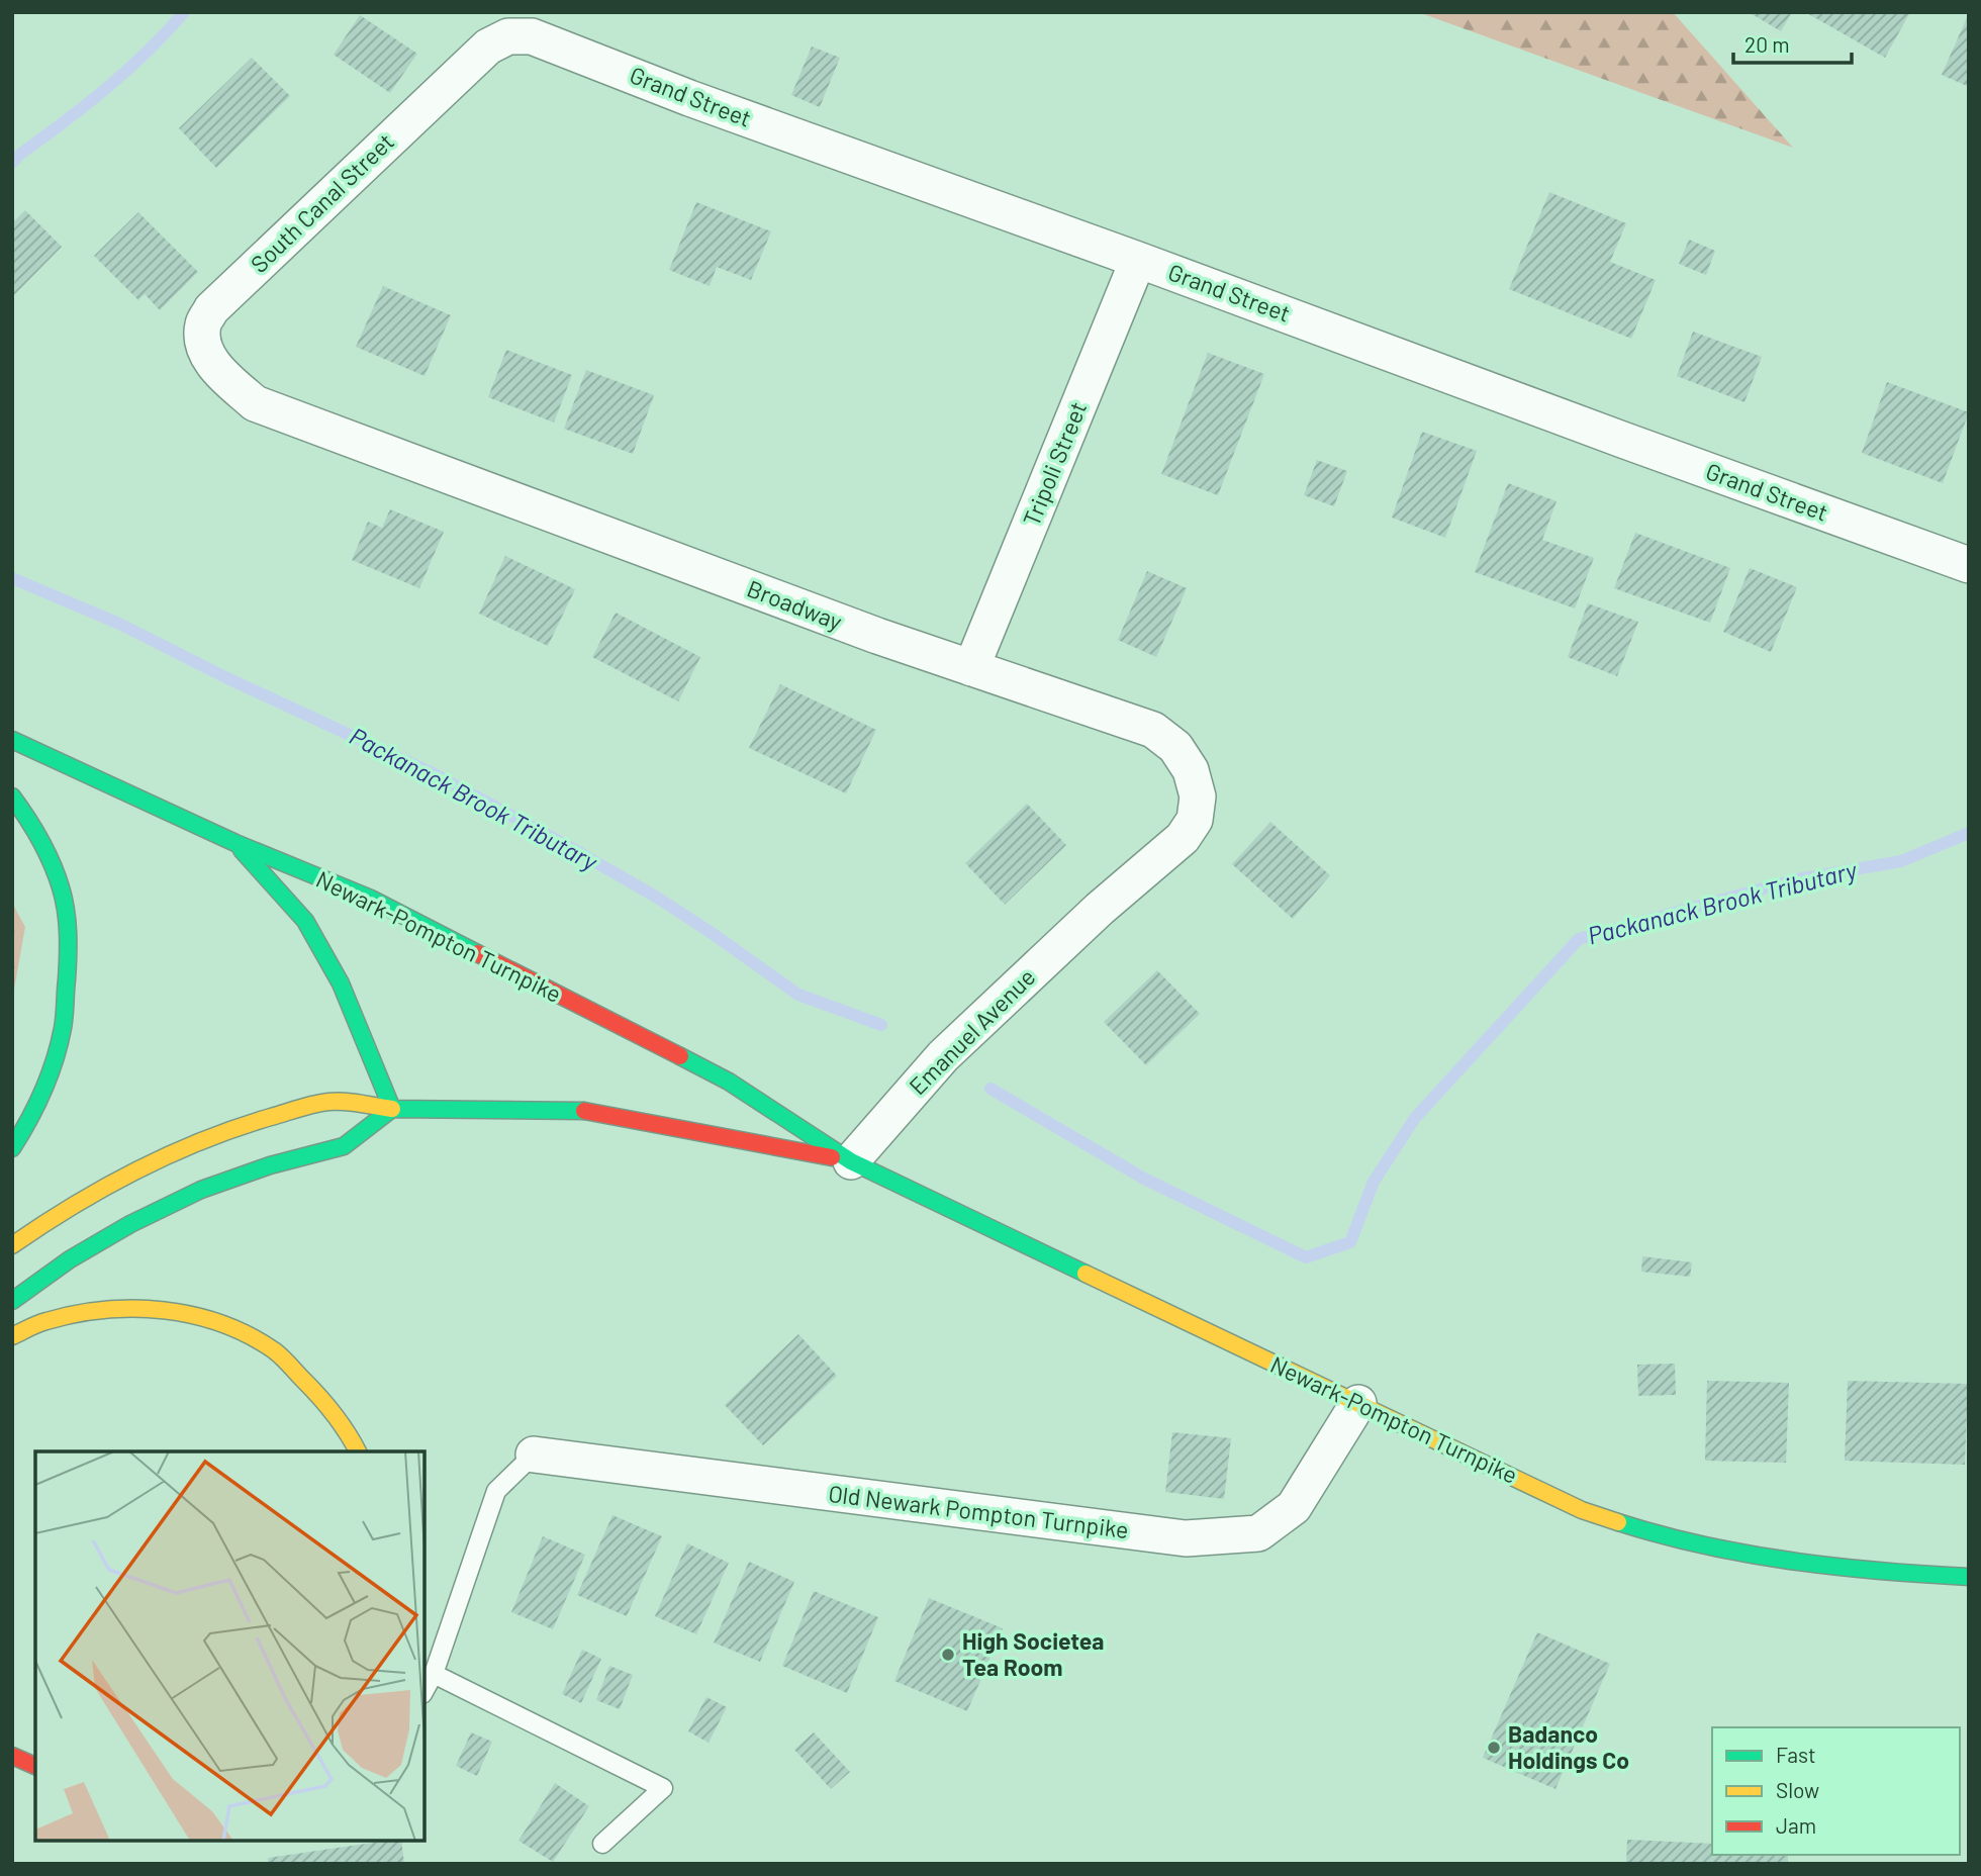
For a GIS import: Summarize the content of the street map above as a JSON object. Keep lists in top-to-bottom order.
{
  "streets": {
    "main road": ["Newark-Pompton Turnpike"],
    "street": [
      "Grand Street",
      "South Canal Street",
      "Tripoli Street",
      "Broadway",
      "Emanuel Avenue",
      "Old Newark Pompton Turnpike"
    ]
  },
  "crossings": [
    ["Grand Street", "South Canal Street"],
    ["Grand Street", "Tripoli Street"],
    ["South Canal Street", "Broadway"],
    ["Tripoli Street", "Broadway"],
    ["Broadway", "Emanuel Avenue"],
    ["Newark-Pompton Turnpike", "Emanuel Avenue"],
    ["Newark-Pompton Turnpike", "Old Newark Pompton Turnpike"]
  ],
  "water": ["Packanack Brook Tributary"],
  "places": ["High Societea Tea Room", "Badanco Holdings Co"],
  "legend": ["Fast", "Slow", "Jam"],
  "scale_bar": "20 m"
}
